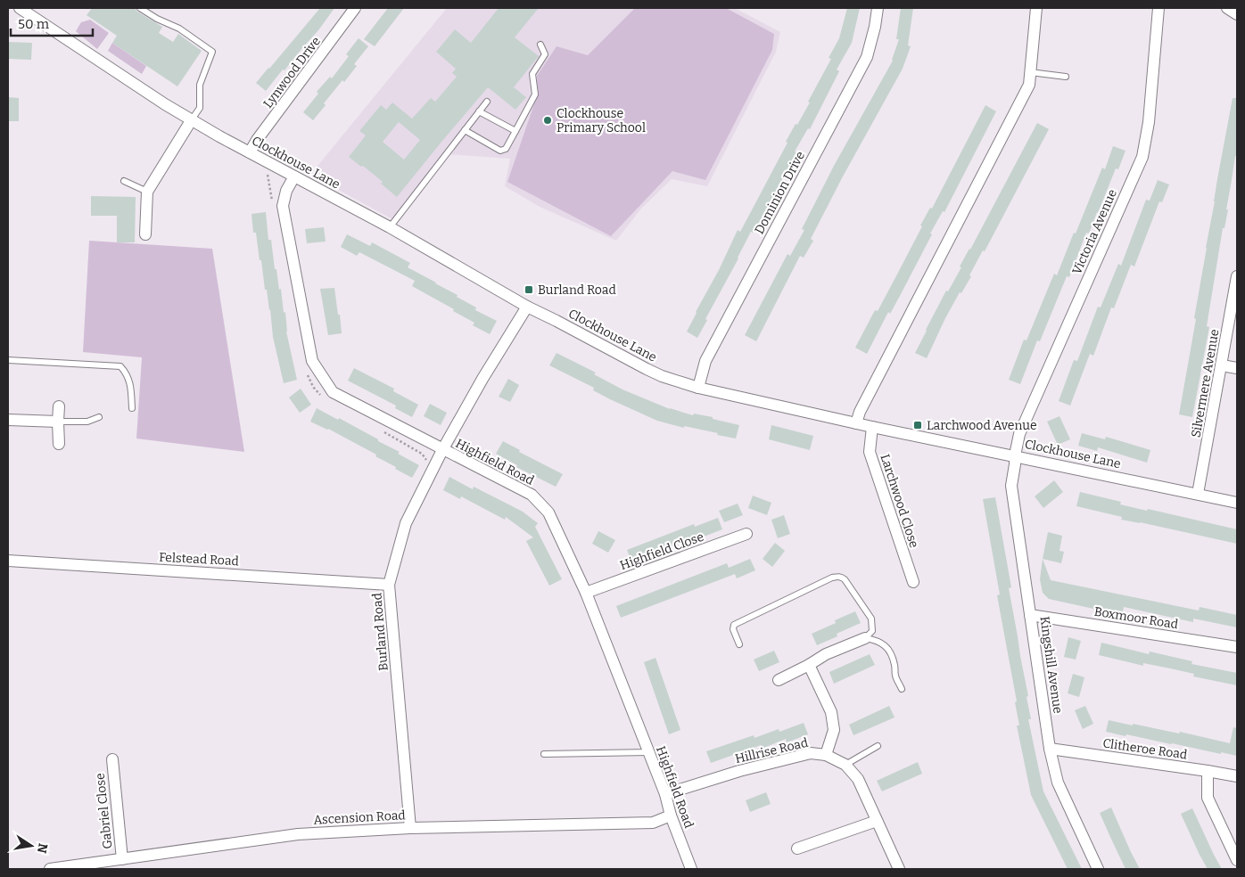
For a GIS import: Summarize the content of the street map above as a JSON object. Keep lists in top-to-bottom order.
{
  "streets": {
    "street": [
      "Lynwood Drive",
      "Clockhouse Lane",
      "Dominion Drive",
      "Victoria Avenue",
      "Silvermere Avenue",
      "Highfield Road",
      "Larchwood Close",
      "Highfield Close",
      "Felstead Road",
      "Boxmoor Road",
      "Burland Road",
      "Kingshill Avenue",
      "Clitheroe Road",
      "Hillrise Road",
      "Gabriel Close",
      "Ascension Road"
    ]
  },
  "crossings": [
    ["Lynwood Drive", "Clockhouse Lane"],
    ["Clockhouse Lane", "Dominion Drive"],
    ["Clockhouse Lane", "Victoria Avenue"],
    ["Clockhouse Lane", "Silvermere Avenue"],
    ["Clockhouse Lane", "Highfield Road"],
    ["Clockhouse Lane", "Larchwood Close"],
    ["Clockhouse Lane", "Burland Road"],
    ["Clockhouse Lane", "Kingshill Avenue"],
    ["Victoria Avenue", "Kingshill Avenue"],
    ["Highfield Road", "Highfield Close"],
    ["Highfield Road", "Burland Road"],
    ["Highfield Road", "Hillrise Road"],
    ["Highfield Road", "Ascension Road"],
    ["Felstead Road", "Burland Road"],
    ["Boxmoor Road", "Kingshill Avenue"],
    ["Burland Road", "Ascension Road"],
    ["Kingshill Avenue", "Clitheroe Road"],
    ["Gabriel Close", "Ascension Road"]
  ],
  "places": {
    "other": ["Clockhouse Primary School"],
    "transit": ["Burland Road", "Larchwood Avenue"]
  },
  "scale_bar": "50 m",
  "north": "right"
}
